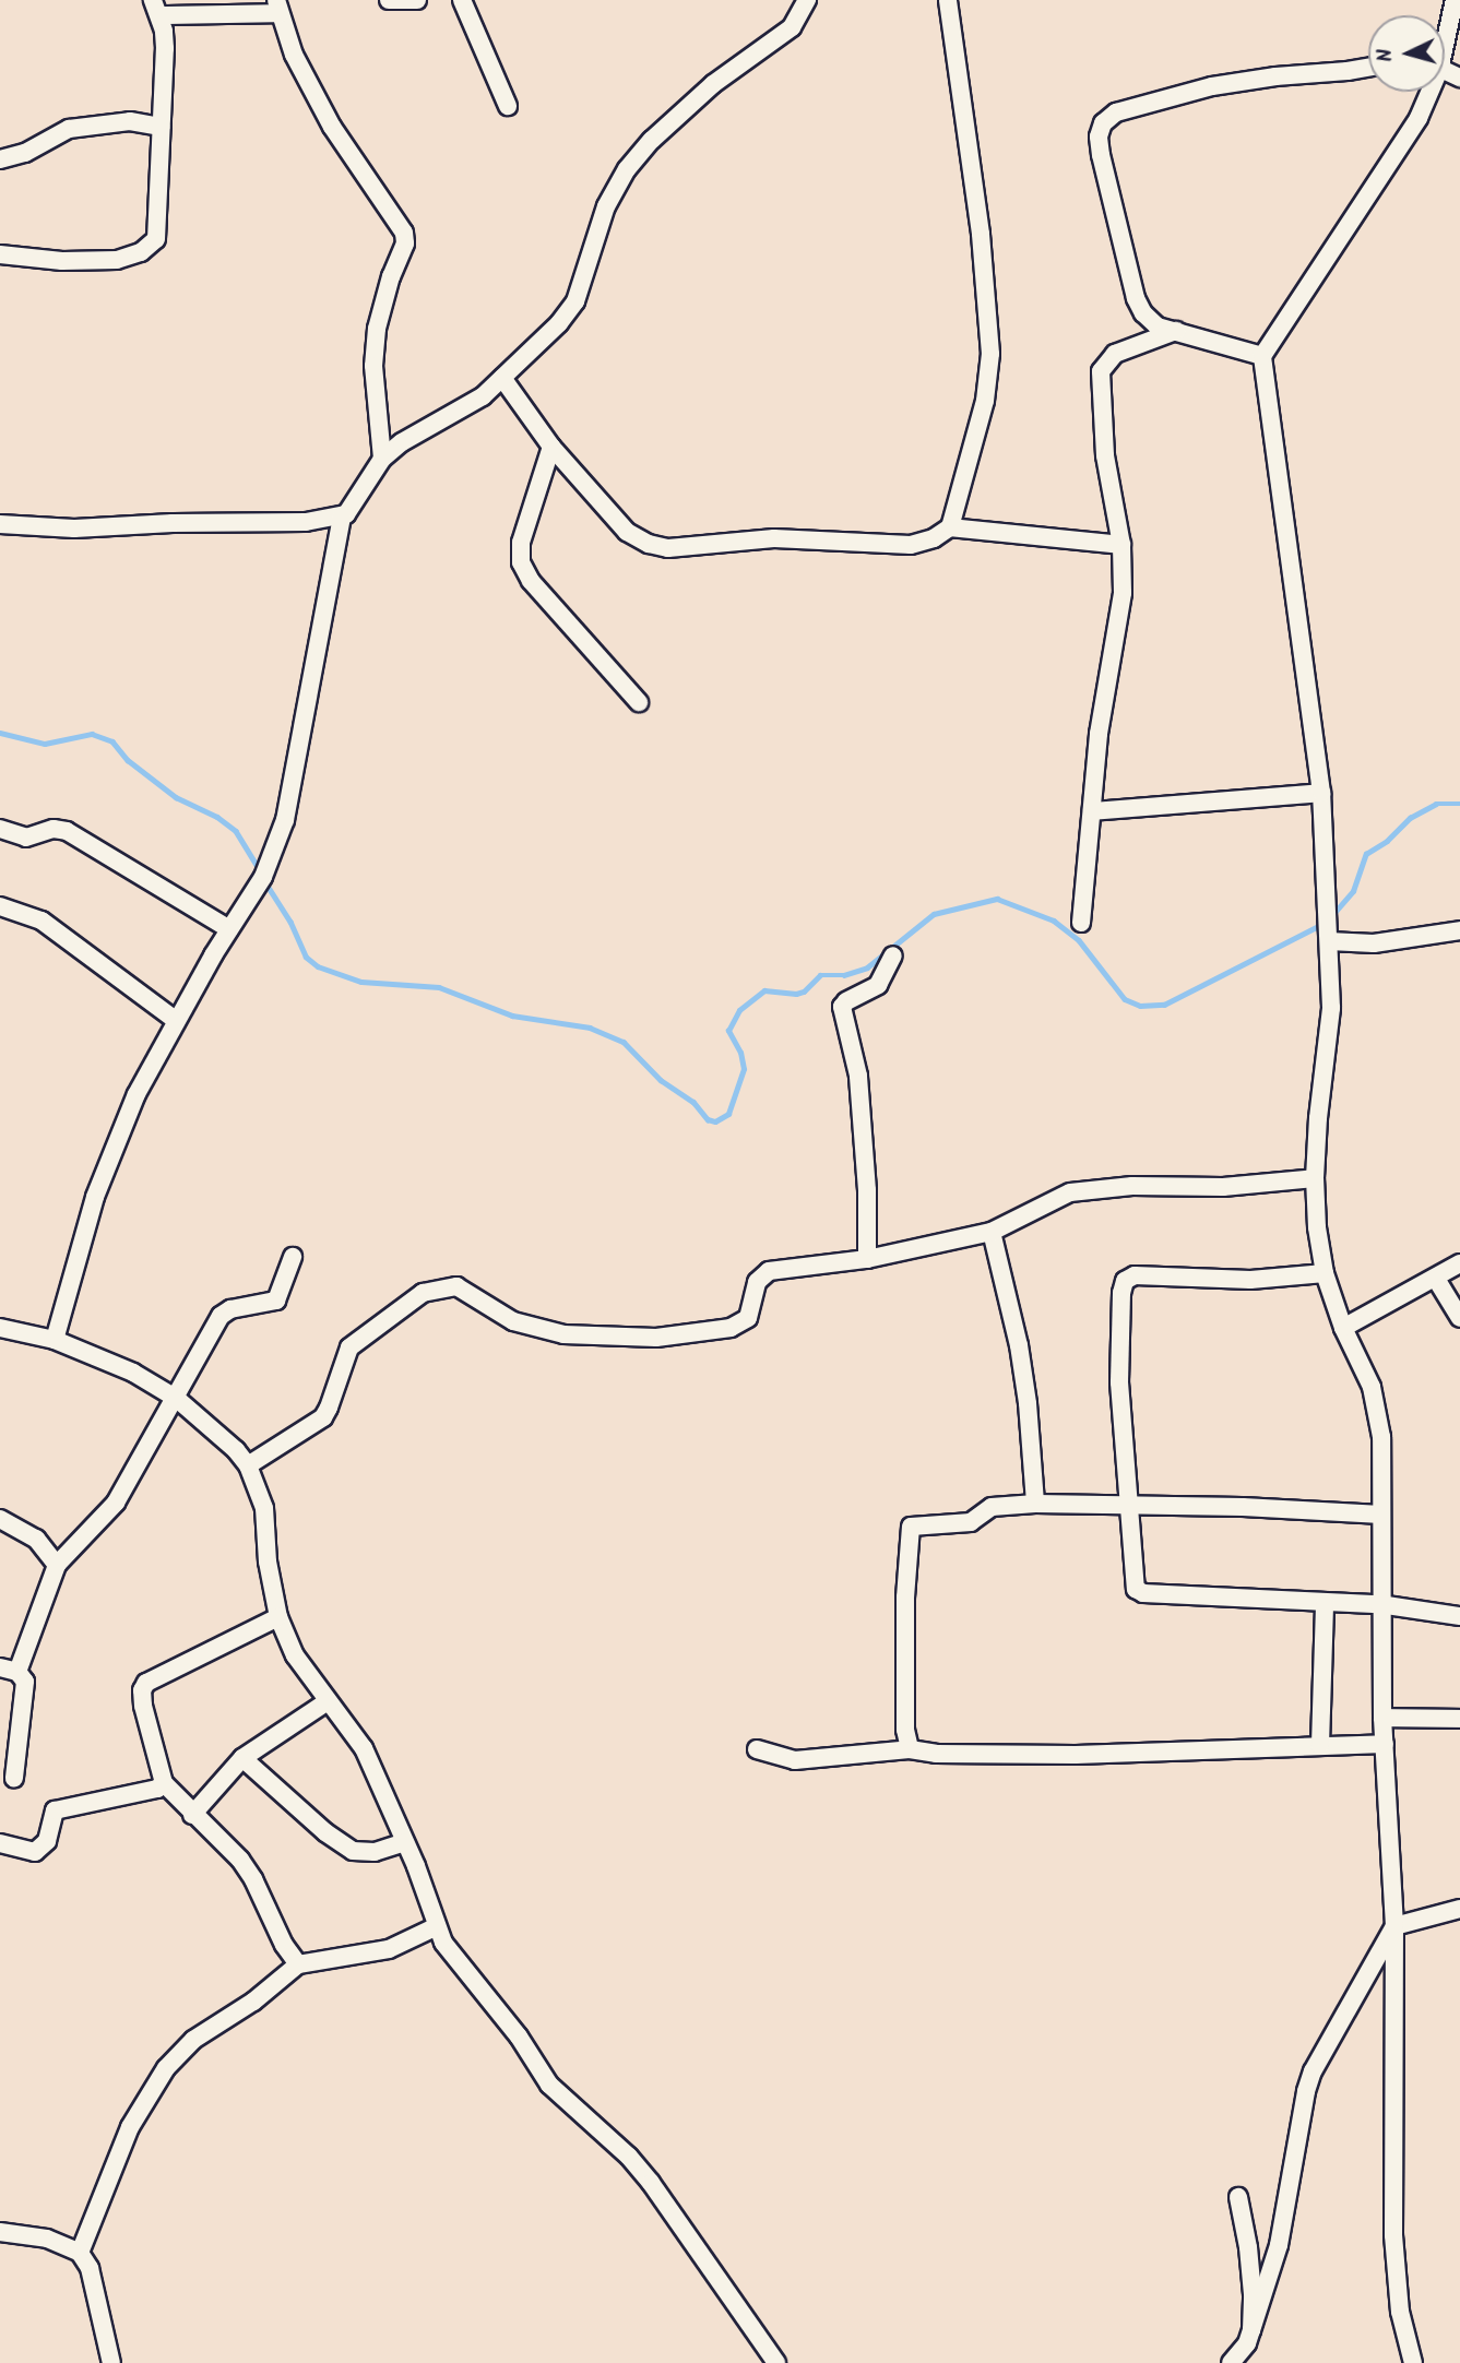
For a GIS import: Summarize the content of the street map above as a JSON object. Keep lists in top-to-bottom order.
{
  "north": "left"
}
